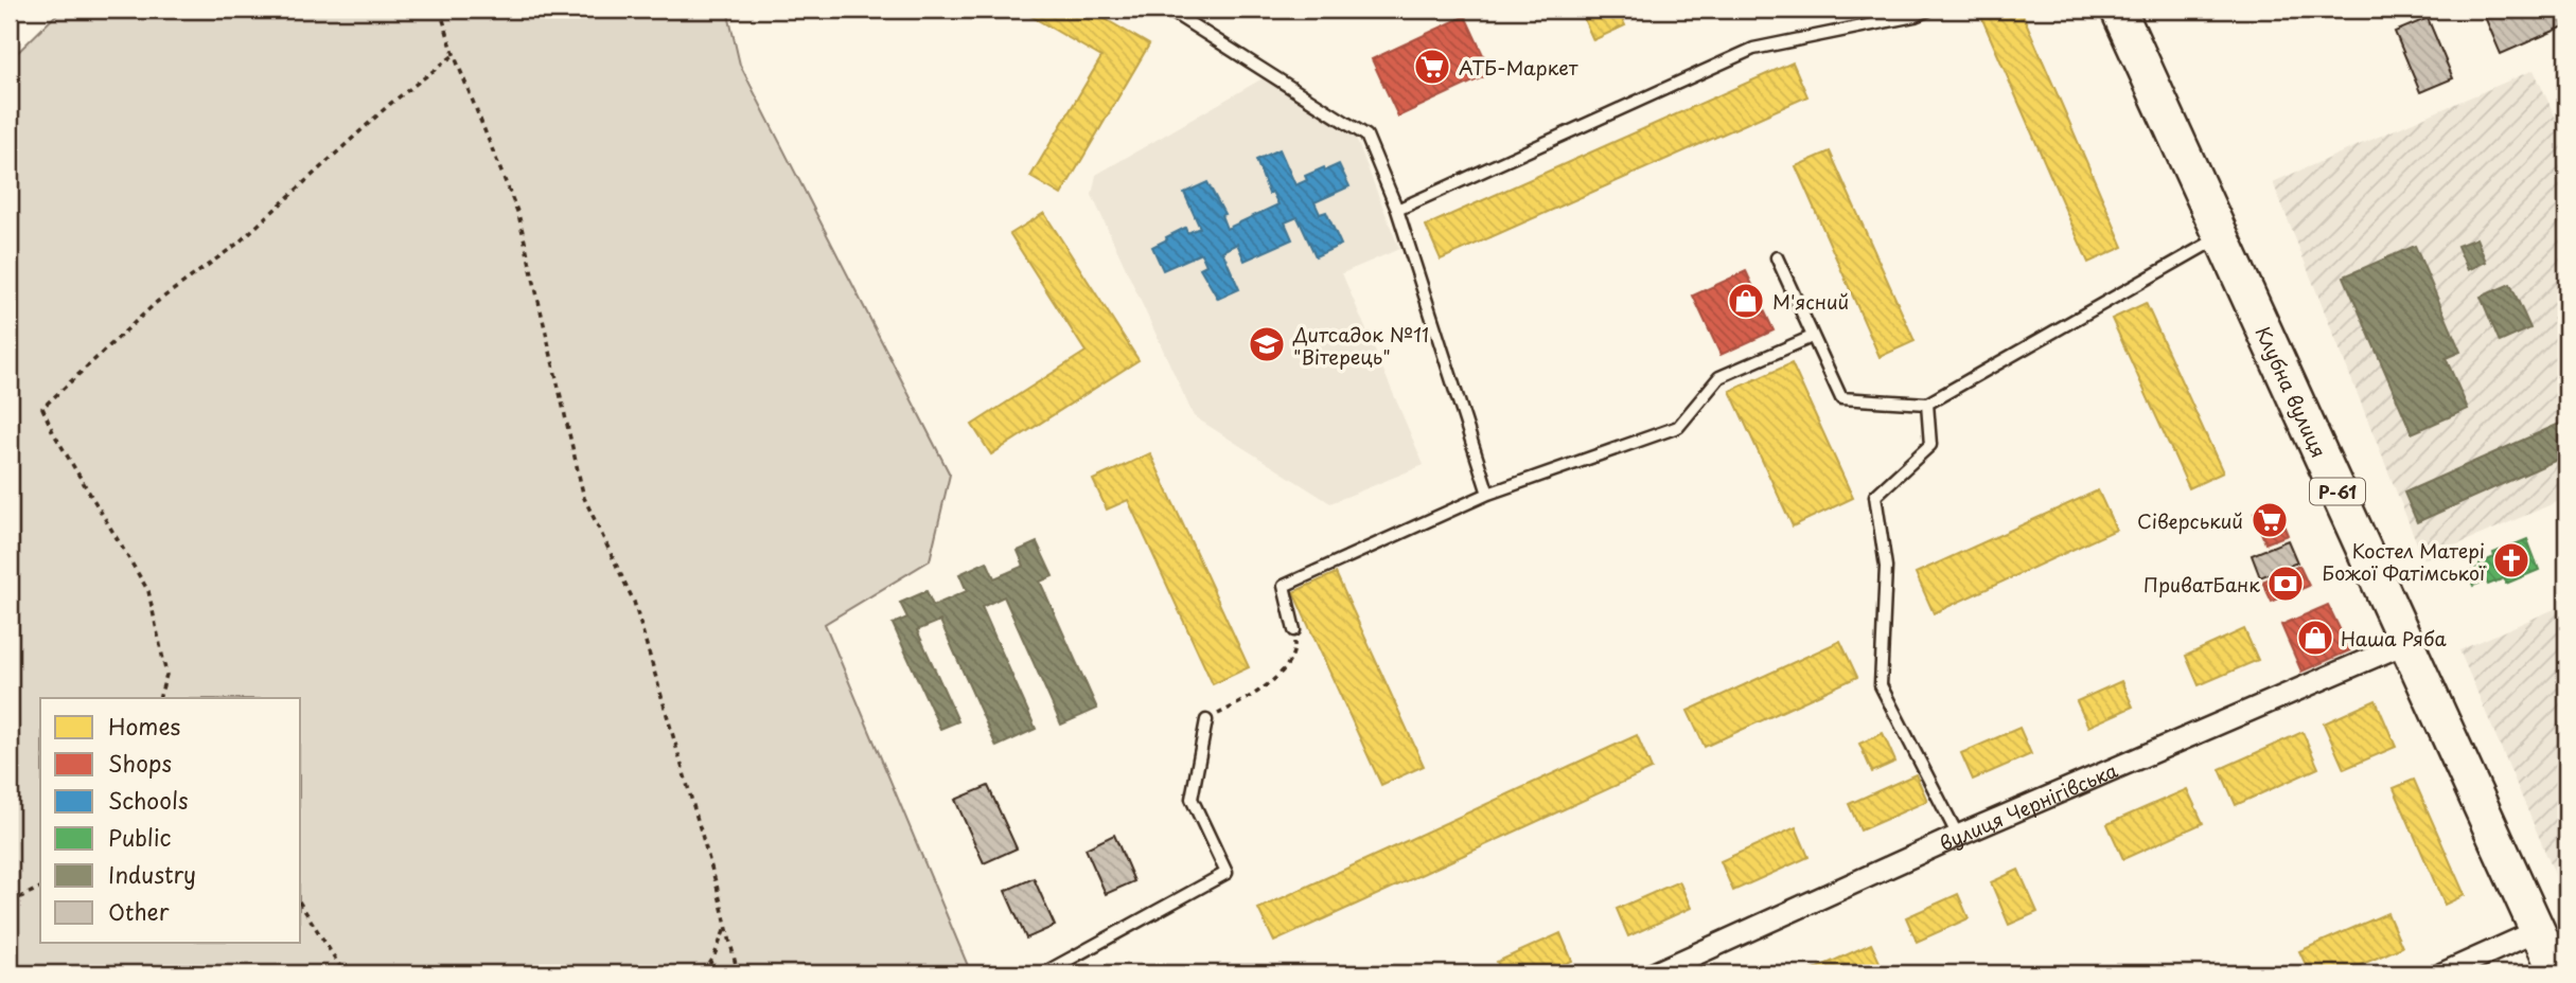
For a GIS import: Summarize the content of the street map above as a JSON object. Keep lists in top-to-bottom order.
{
  "streets": {
    "main road": ["Клубна вулиця", "Р-61"],
    "street": ["вулиця Чернігівська"]
  },
  "crossings": [
    ["Клубна вулиця", "вулиця Чернігівська"]
  ],
  "places": {
    "supermarket": ["АТБ-Маркет", "Сіверський"],
    "shop": ["М'ясний", "Наша Ряба"],
    "school or university": ["Дитсадок №11 \"Вітерець\""],
    "church": ["Костел Матері Божої Фатімської"],
    "bank": ["ПриватБанк"]
  },
  "legend": [
    "Homes",
    "Shops",
    "Schools",
    "Public",
    "Industry",
    "Other"
  ]
}
